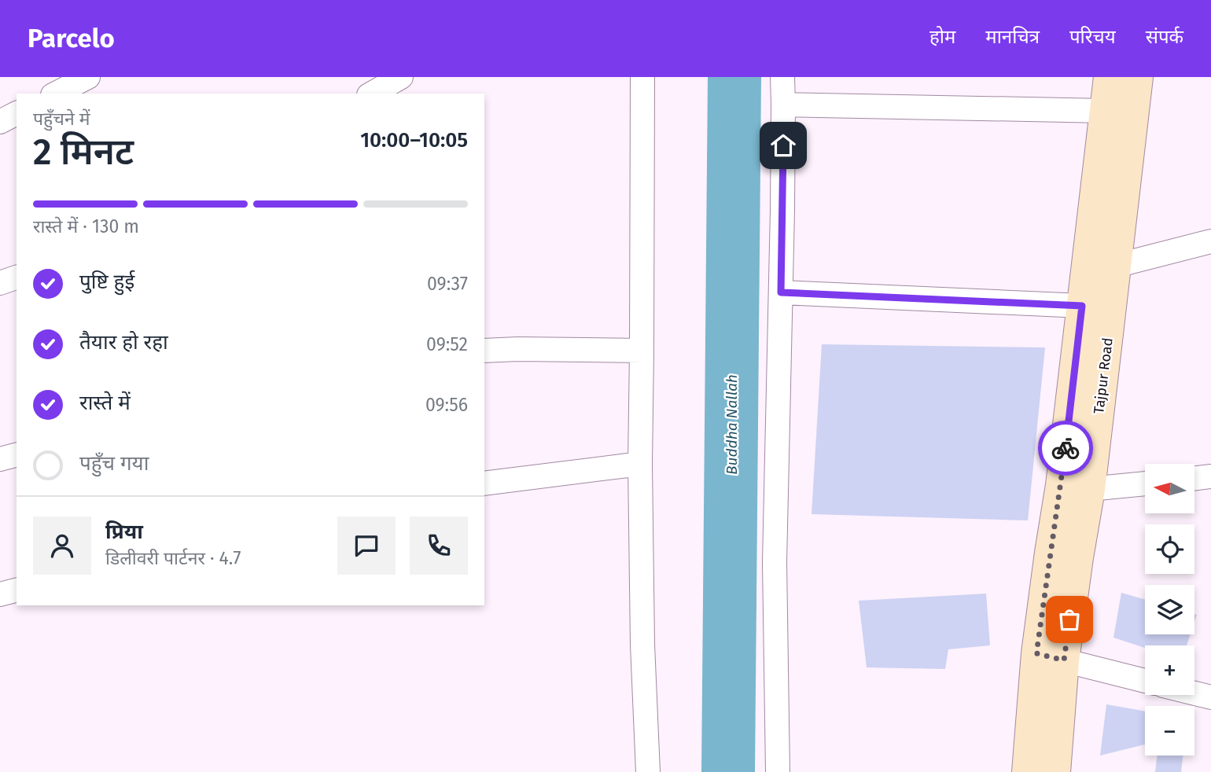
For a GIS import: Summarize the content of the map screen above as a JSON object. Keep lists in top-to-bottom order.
{
  "streets": {
    "main road": ["Tajpur Road"]
  },
  "water": ["Buddha Nallah"],
  "north": "left",
  "page": {
    "header": "Parcelo",
    "nav": [
      "होम",
      "मानचित्र",
      "परिचय",
      "संपर्क"
    ],
    "heading": ["2 मिनट", "पहुँचने में", "10:00–10:05"],
    "panel": ["प्रिया", "डिलीवरी पार्टनर · 4.7"],
    "bar": "रास्ते में · 130 m",
    "list": [
      ["पुष्टि हुई", "09:37"],
      ["तैयार हो रहा", "09:52"],
      ["रास्ते में", "09:56"],
      "पहुँच गया"
    ],
    "map_buttons": ["+", "−"]
  }
}
